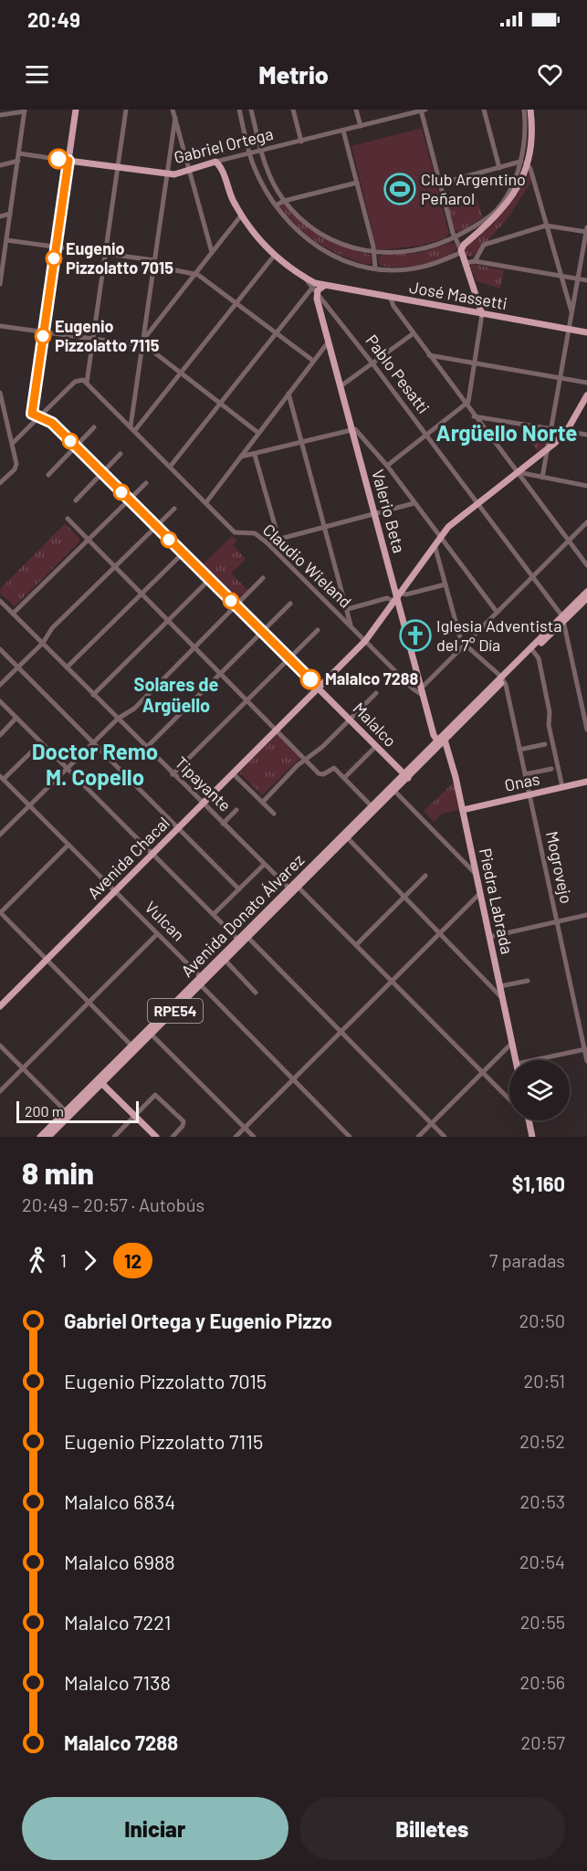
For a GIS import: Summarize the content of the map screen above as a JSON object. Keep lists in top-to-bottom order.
{
  "streets": {
    "main road": [
      "Gabriel Ortega",
      "José Massetti",
      "Pablo Pesatti",
      "Valerio Beta",
      "Malalco",
      "Onas",
      "Avenida Chacal",
      "Piedra Labrada",
      "Avenida Donato Álvarez",
      "RPE54"
    ],
    "street": [
      "Claudio Wieland",
      "Tipayante",
      "Mogrovejo",
      "Vulcan"
    ]
  },
  "crossings": [
    ["Gabriel Ortega", "Pablo Pesatti"],
    ["José Massetti", "Pablo Pesatti"],
    ["Pablo Pesatti", "Valerio Beta"],
    ["Pablo Pesatti", "Avenida Chacal"],
    ["Pablo Pesatti", "Avenida Donato Álvarez"],
    ["Valerio Beta", "Claudio Wieland"],
    ["Valerio Beta", "Avenida Chacal"],
    ["Valerio Beta", "Piedra Labrada"],
    ["Valerio Beta", "Avenida Donato Álvarez"],
    ["Claudio Wieland", "Avenida Chacal"],
    ["Malalco", "Avenida Chacal"],
    ["Malalco", "Avenida Donato Álvarez"],
    ["Onas", "Mogrovejo"],
    ["Onas", "Piedra Labrada"],
    ["Tipayante", "Avenida Chacal"],
    ["Tipayante", "Avenida Donato Álvarez"],
    ["Avenida Chacal", "Vulcan"],
    ["Mogrovejo", "Avenida Donato Álvarez"],
    ["Piedra Labrada", "Avenida Donato Álvarez"],
    ["Avenida Donato Álvarez", "Vulcan"]
  ],
  "districts": ["Argüello Norte", "Solares de Argüello", "Doctor Remo M. Copello"],
  "places": {
    "sports": ["Club Argentino Peñarol"],
    "other": ["Eugenio Pizzolatto 7015", "Eugenio Pizzolatto 7115", "Malalco 7288"],
    "church": ["Iglesia Adventista del 7° Día"]
  },
  "lines": ["bus line 12"],
  "scale_bar": "200 m",
  "page": {
    "status": "20:49",
    "header": "Metrio",
    "scale": "200 m",
    "heading": ["8 min", "20:49 – 20:57 · Autobús", "$1,160"],
    "legs": ["1", "12", "7 paradas"],
    "list": [
      {
        "name": "Gabriel Ortega y Eugenio Pizzo",
        "value": "20:50"
      },
      {
        "name": "Eugenio Pizzolatto 7015",
        "value": "20:51"
      },
      {
        "name": "Eugenio Pizzolatto 7115",
        "value": "20:52"
      },
      {
        "name": "Malalco 6834",
        "value": "20:53"
      },
      {
        "name": "Malalco 6988",
        "value": "20:54"
      },
      {
        "name": "Malalco 7221",
        "value": "20:55"
      },
      {
        "name": "Malalco 7138",
        "value": "20:56"
      },
      {
        "name": "Malalco 7288",
        "value": "20:57"
      }
    ],
    "buttons": ["Iniciar", "Billetes"]
  }
}
